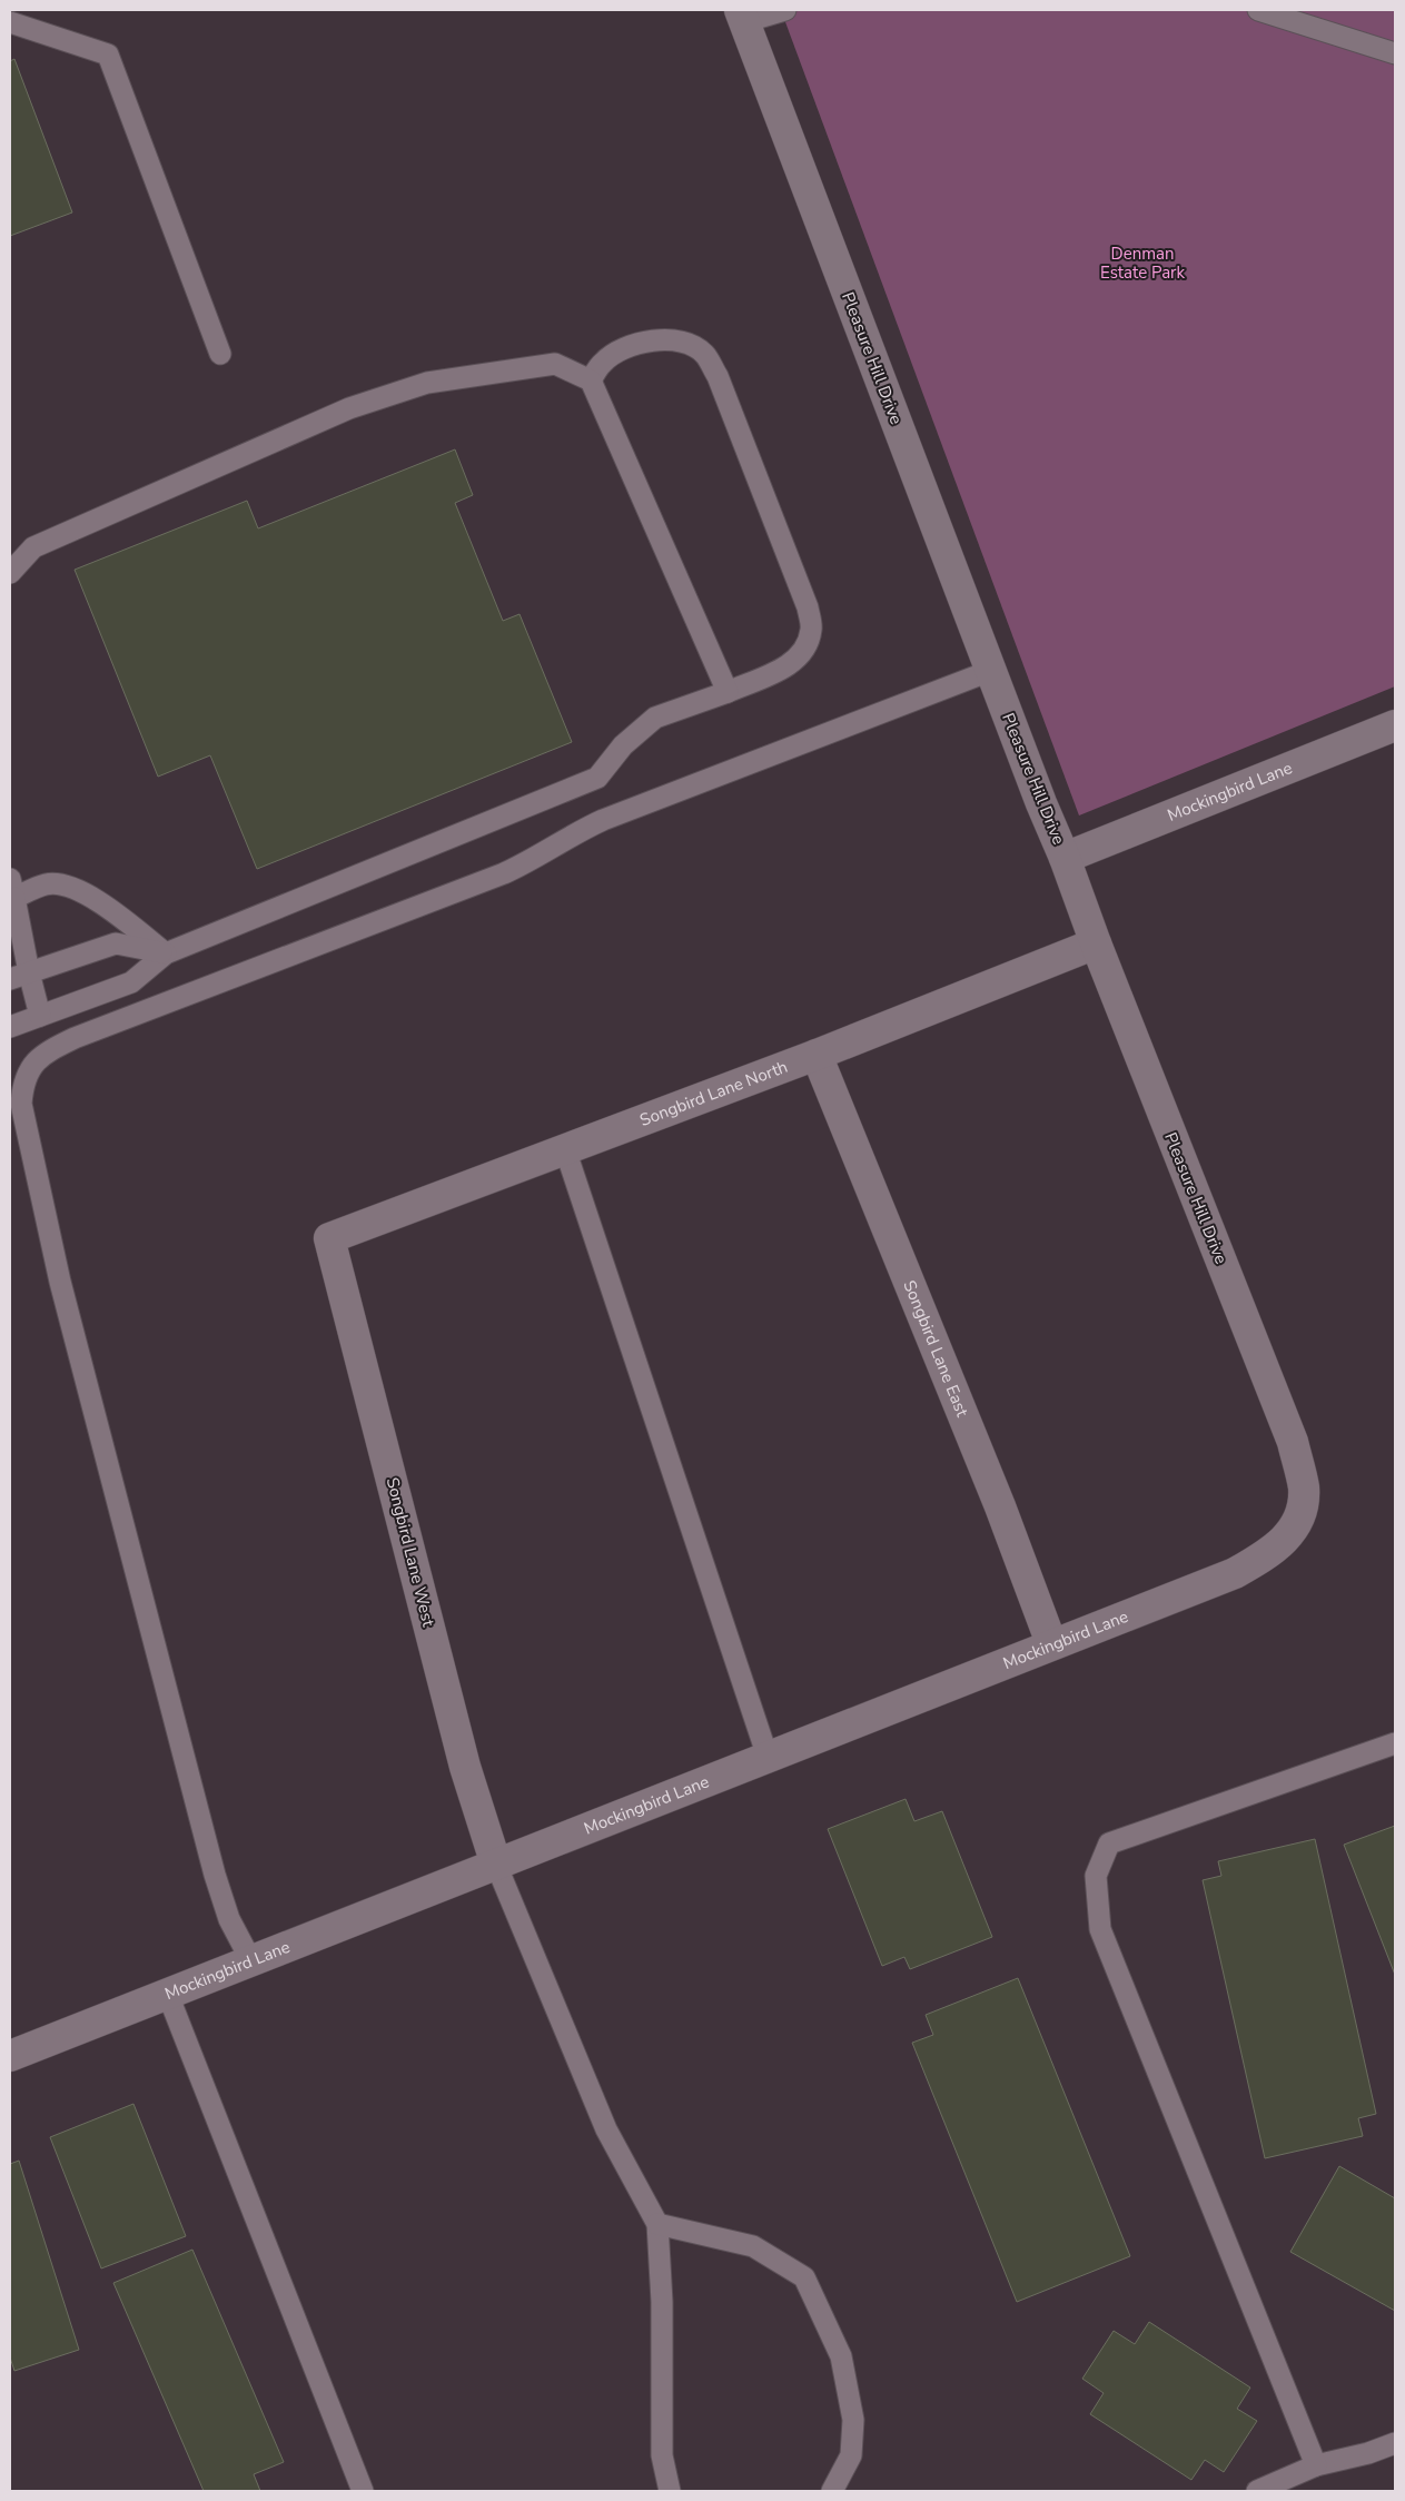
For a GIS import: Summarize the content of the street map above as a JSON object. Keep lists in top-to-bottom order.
{
  "streets": {
    "street": [
      "Pleasure Hill Drive",
      "Mockingbird Lane",
      "Songbird Lane North",
      "Songbird Lane East",
      "Songbird Lane West"
    ]
  },
  "crossings": [
    ["Pleasure Hill Drive", "Mockingbird Lane"],
    ["Pleasure Hill Drive", "Songbird Lane North"],
    ["Mockingbird Lane", "Songbird Lane East"],
    ["Mockingbird Lane", "Songbird Lane West"],
    ["Songbird Lane North", "Songbird Lane East"],
    ["Songbird Lane North", "Songbird Lane West"]
  ],
  "parks": ["Denman Estate Park"]
}
